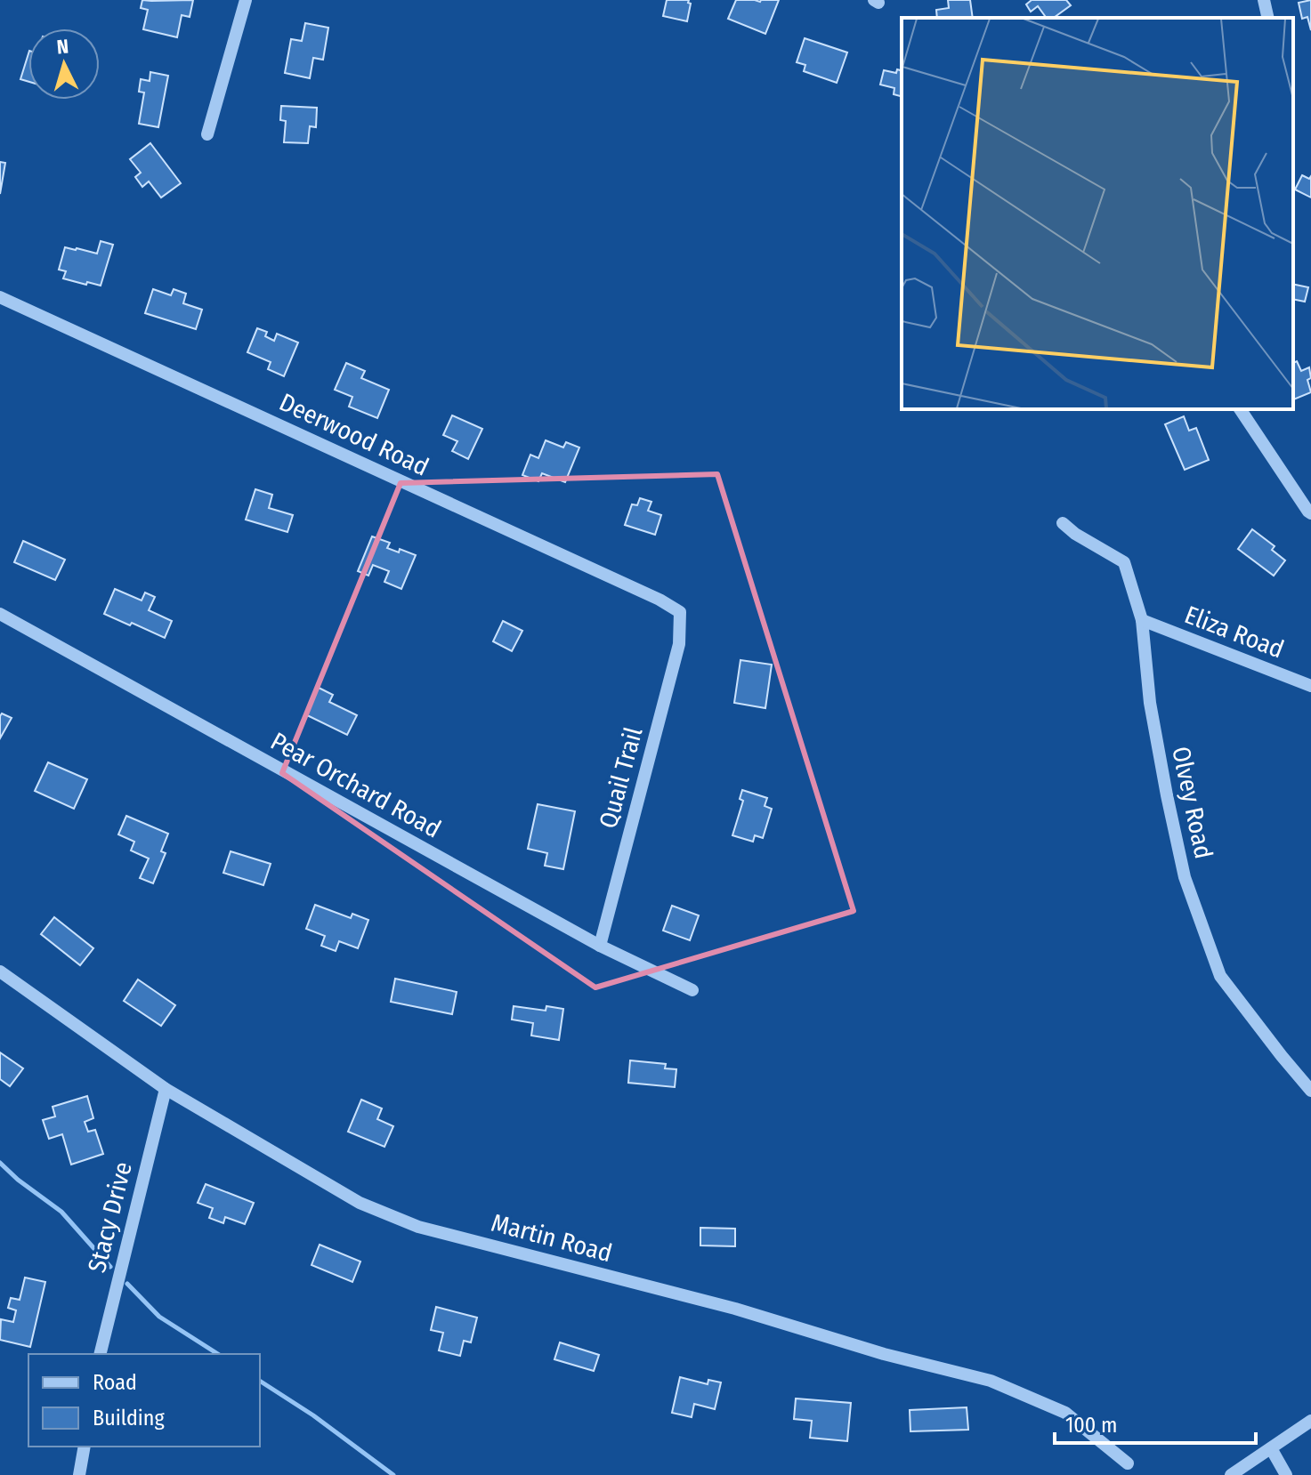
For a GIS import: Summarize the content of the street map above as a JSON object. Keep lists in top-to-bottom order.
{
  "streets": {
    "street": [
      "Deerwood Road",
      "Eliza Road",
      "Quail Trail",
      "Pear Orchard Road",
      "Olvey Road",
      "Stacy Drive",
      "Martin Road"
    ]
  },
  "crossings": [
    ["Deerwood Road", "Quail Trail"],
    ["Eliza Road", "Olvey Road"],
    ["Quail Trail", "Pear Orchard Road"],
    ["Stacy Drive", "Martin Road"]
  ],
  "legend": ["Road", "Building"],
  "scale_bar": "100 m",
  "north": "top"
}
